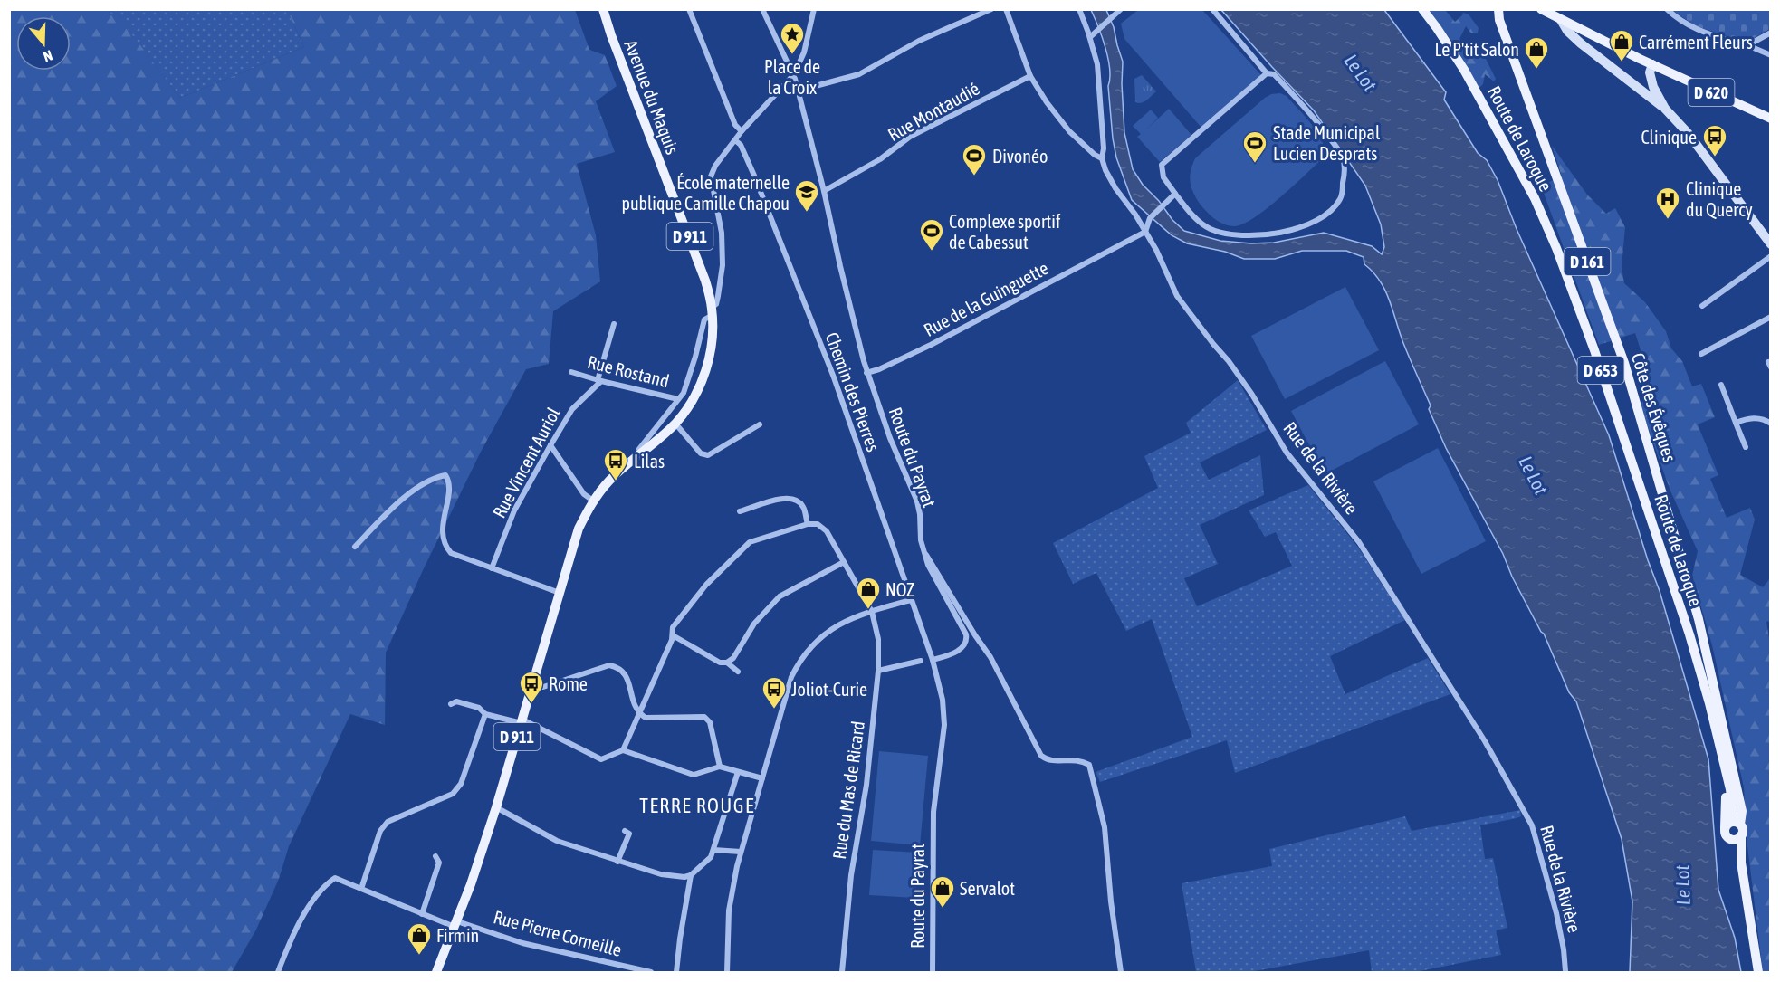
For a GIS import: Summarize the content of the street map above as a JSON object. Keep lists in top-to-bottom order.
{
  "streets": {
    "main road": [
      "D 620",
      "Avenue du Maquis",
      "Route de Laroque",
      "D 911",
      "D 161",
      "D 653",
      "Côte des Évêques"
    ],
    "street": [
      "Rue Montaudié",
      "Rue de la Guinguette",
      "Rue Rostand",
      "Chemin des Pierres",
      "Route du Payrat",
      "Rue Vincent Auriol",
      "Rue de la Rivière",
      "Rue du Mas de Ricard",
      "Rue Pierre Corneille"
    ]
  },
  "crossings": [
    ["Avenue du Maquis", "D 911"],
    ["Rue Montaudié", "Route du Payrat"],
    ["Rue Montaudié", "Rue de la Rivière"],
    ["Route de Laroque", "Côte des Évêques"],
    ["D 911", "Rue Pierre Corneille"],
    ["Rue de la Guinguette", "Route du Payrat"],
    ["Rue de la Guinguette", "Rue de la Rivière"],
    ["Rue Rostand", "Rue Vincent Auriol"],
    ["Chemin des Pierres", "Route du Payrat"]
  ],
  "districts": ["TERRE ROUGE"],
  "water": ["Le Lot"],
  "places": {
    "place": ["Place de la Croix"],
    "shop": [
      "Carrément Fleurs",
      "Le P'tit Salon",
      "NOZ",
      "Servalot",
      "Firmin"
    ],
    "bus stop": [
      "Clinique",
      "Lilas",
      "Rome",
      "Joliot-Curie"
    ],
    "sports": ["Stade Municipal Lucien Desprats", "Divonéo", "Complexe sportif de Cabessut"],
    "school or university": ["École maternelle publique Camille Chapou"],
    "hospital": ["Clinique du Quercy"]
  },
  "north": "bottom"
}
